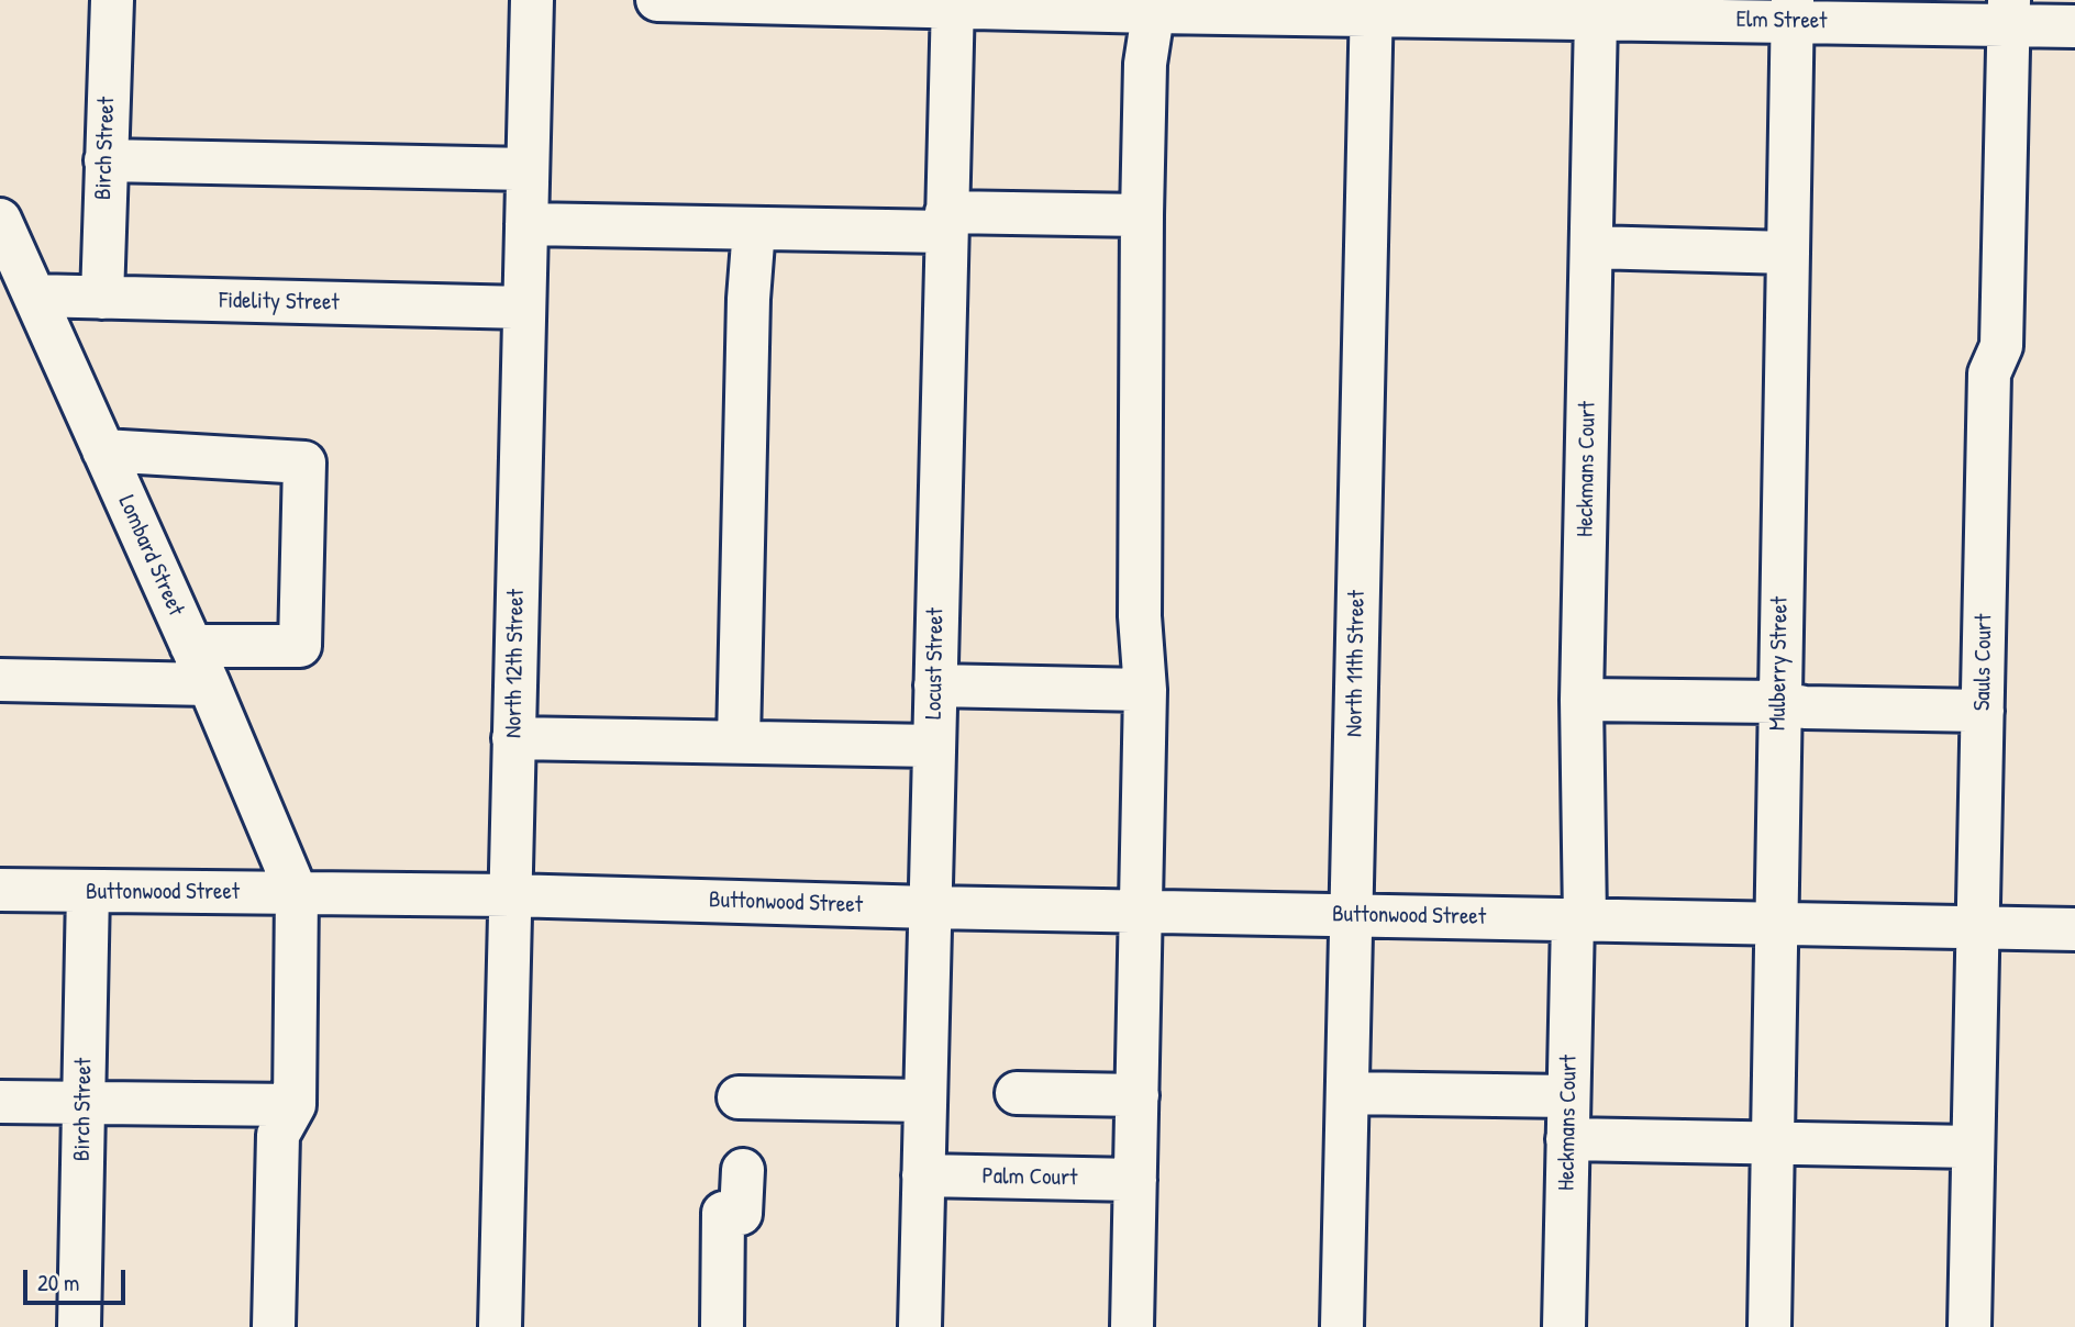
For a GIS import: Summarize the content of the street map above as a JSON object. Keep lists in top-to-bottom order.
{
  "streets": {
    "street": [
      "Elm Street",
      "Birch Street",
      "Fidelity Street",
      "Heckmans Court",
      "Lombard Street",
      "Sauls Court",
      "North 12th Street",
      "Locust Street",
      "North 11th Street",
      "Mulberry Street",
      "Buttonwood Street",
      "Palm Court"
    ]
  },
  "crossings": [
    ["Elm Street", "Heckmans Court"],
    ["Elm Street", "Sauls Court"],
    ["Elm Street", "Locust Street"],
    ["Elm Street", "North 11th Street"],
    ["Elm Street", "Mulberry Street"],
    ["Birch Street", "Fidelity Street"],
    ["Birch Street", "Buttonwood Street"],
    ["Fidelity Street", "Lombard Street"],
    ["Fidelity Street", "North 12th Street"],
    ["Heckmans Court", "Buttonwood Street"],
    ["Lombard Street", "Buttonwood Street"],
    ["Sauls Court", "Buttonwood Street"],
    ["North 12th Street", "Buttonwood Street"],
    ["Locust Street", "Buttonwood Street"],
    ["Locust Street", "Palm Court"],
    ["North 11th Street", "Buttonwood Street"],
    ["Mulberry Street", "Buttonwood Street"]
  ],
  "scale_bar": "20 m"
}
